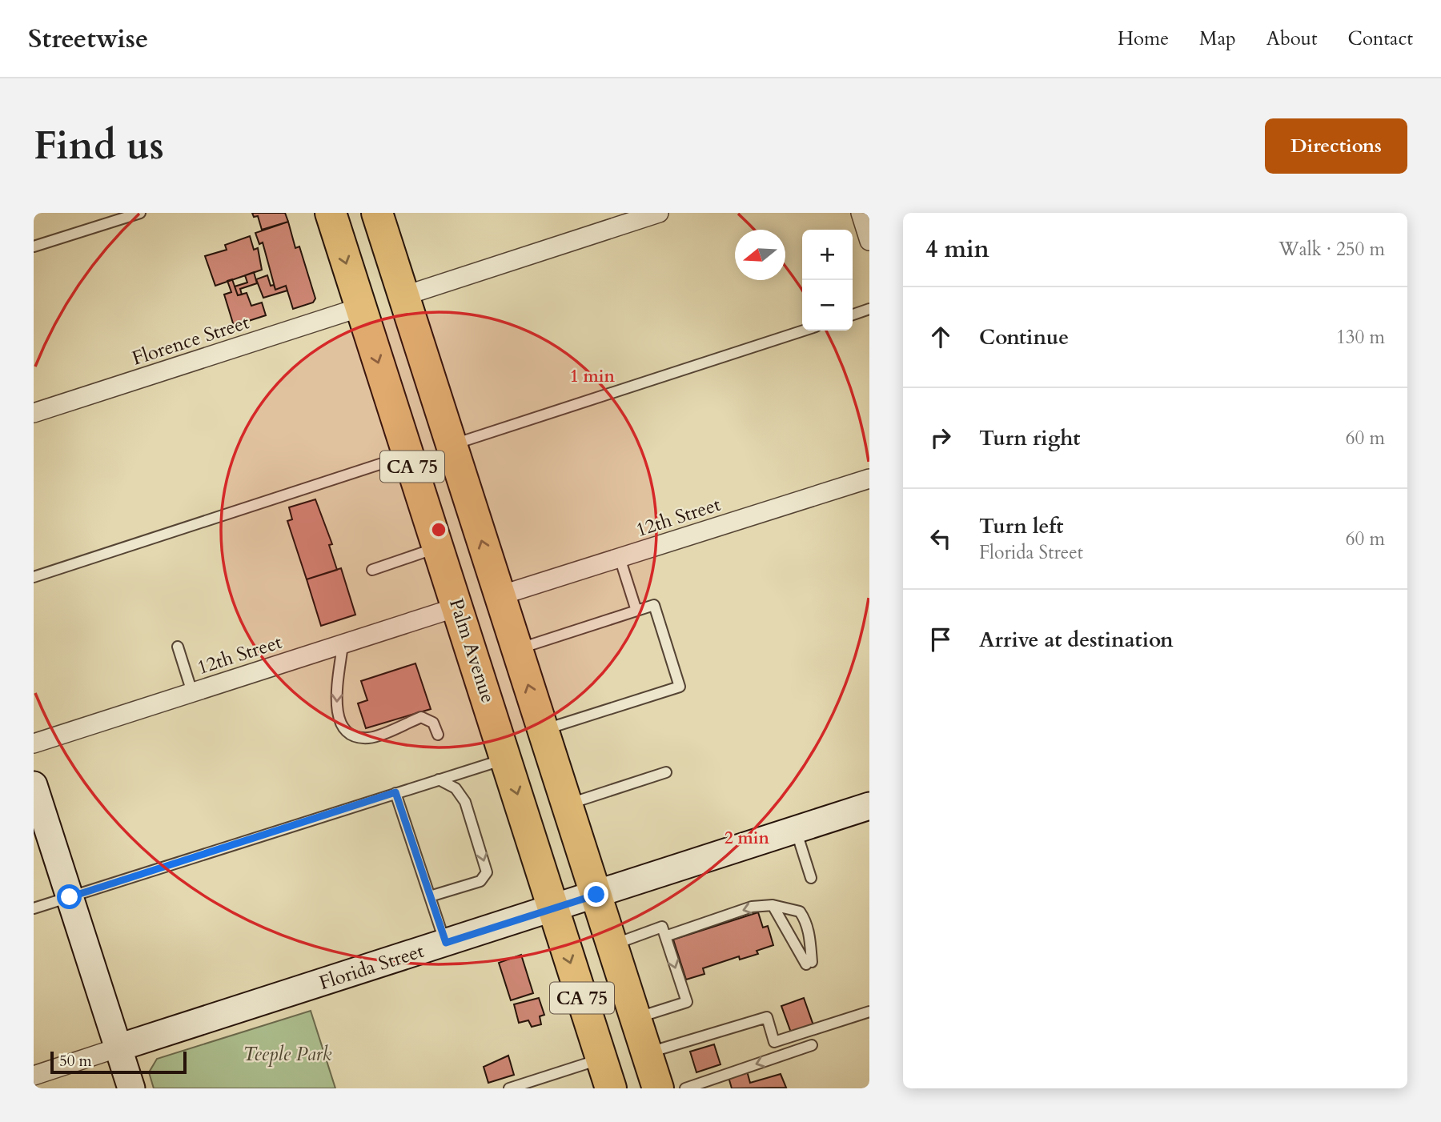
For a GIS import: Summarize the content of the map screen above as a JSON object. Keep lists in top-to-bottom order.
{
  "streets": {
    "highway": ["CA 75", "Palm Avenue"],
    "street": ["Florence Street", "12th Street", "Florida Street"]
  },
  "crossings": [
    ["Florence Street", "Palm Avenue"],
    ["CA 75", "12th Street"],
    ["CA 75", "Florida Street"],
    ["12th Street", "Palm Avenue"],
    ["Palm Avenue", "Florida Street"]
  ],
  "parks": ["Teeple Park"],
  "scale_bar": "50 m",
  "north": "left",
  "page": {
    "header": "Streetwise",
    "nav": [
      "Home",
      "Map",
      "About",
      "Contact"
    ],
    "buttons": "Directions",
    "title": "Find us",
    "heading": ["4 min", "Walk · 250 m"],
    "map_buttons": ["+", "−"],
    "list": [
      ["Continue", "130 m"],
      ["Turn right", "60 m"],
      ["Turn left", "Florida Street", "60 m"],
      "Arrive at destination"
    ],
    "scale": "50 m"
  },
  "rings": ["1 min", "2 min"]
}
